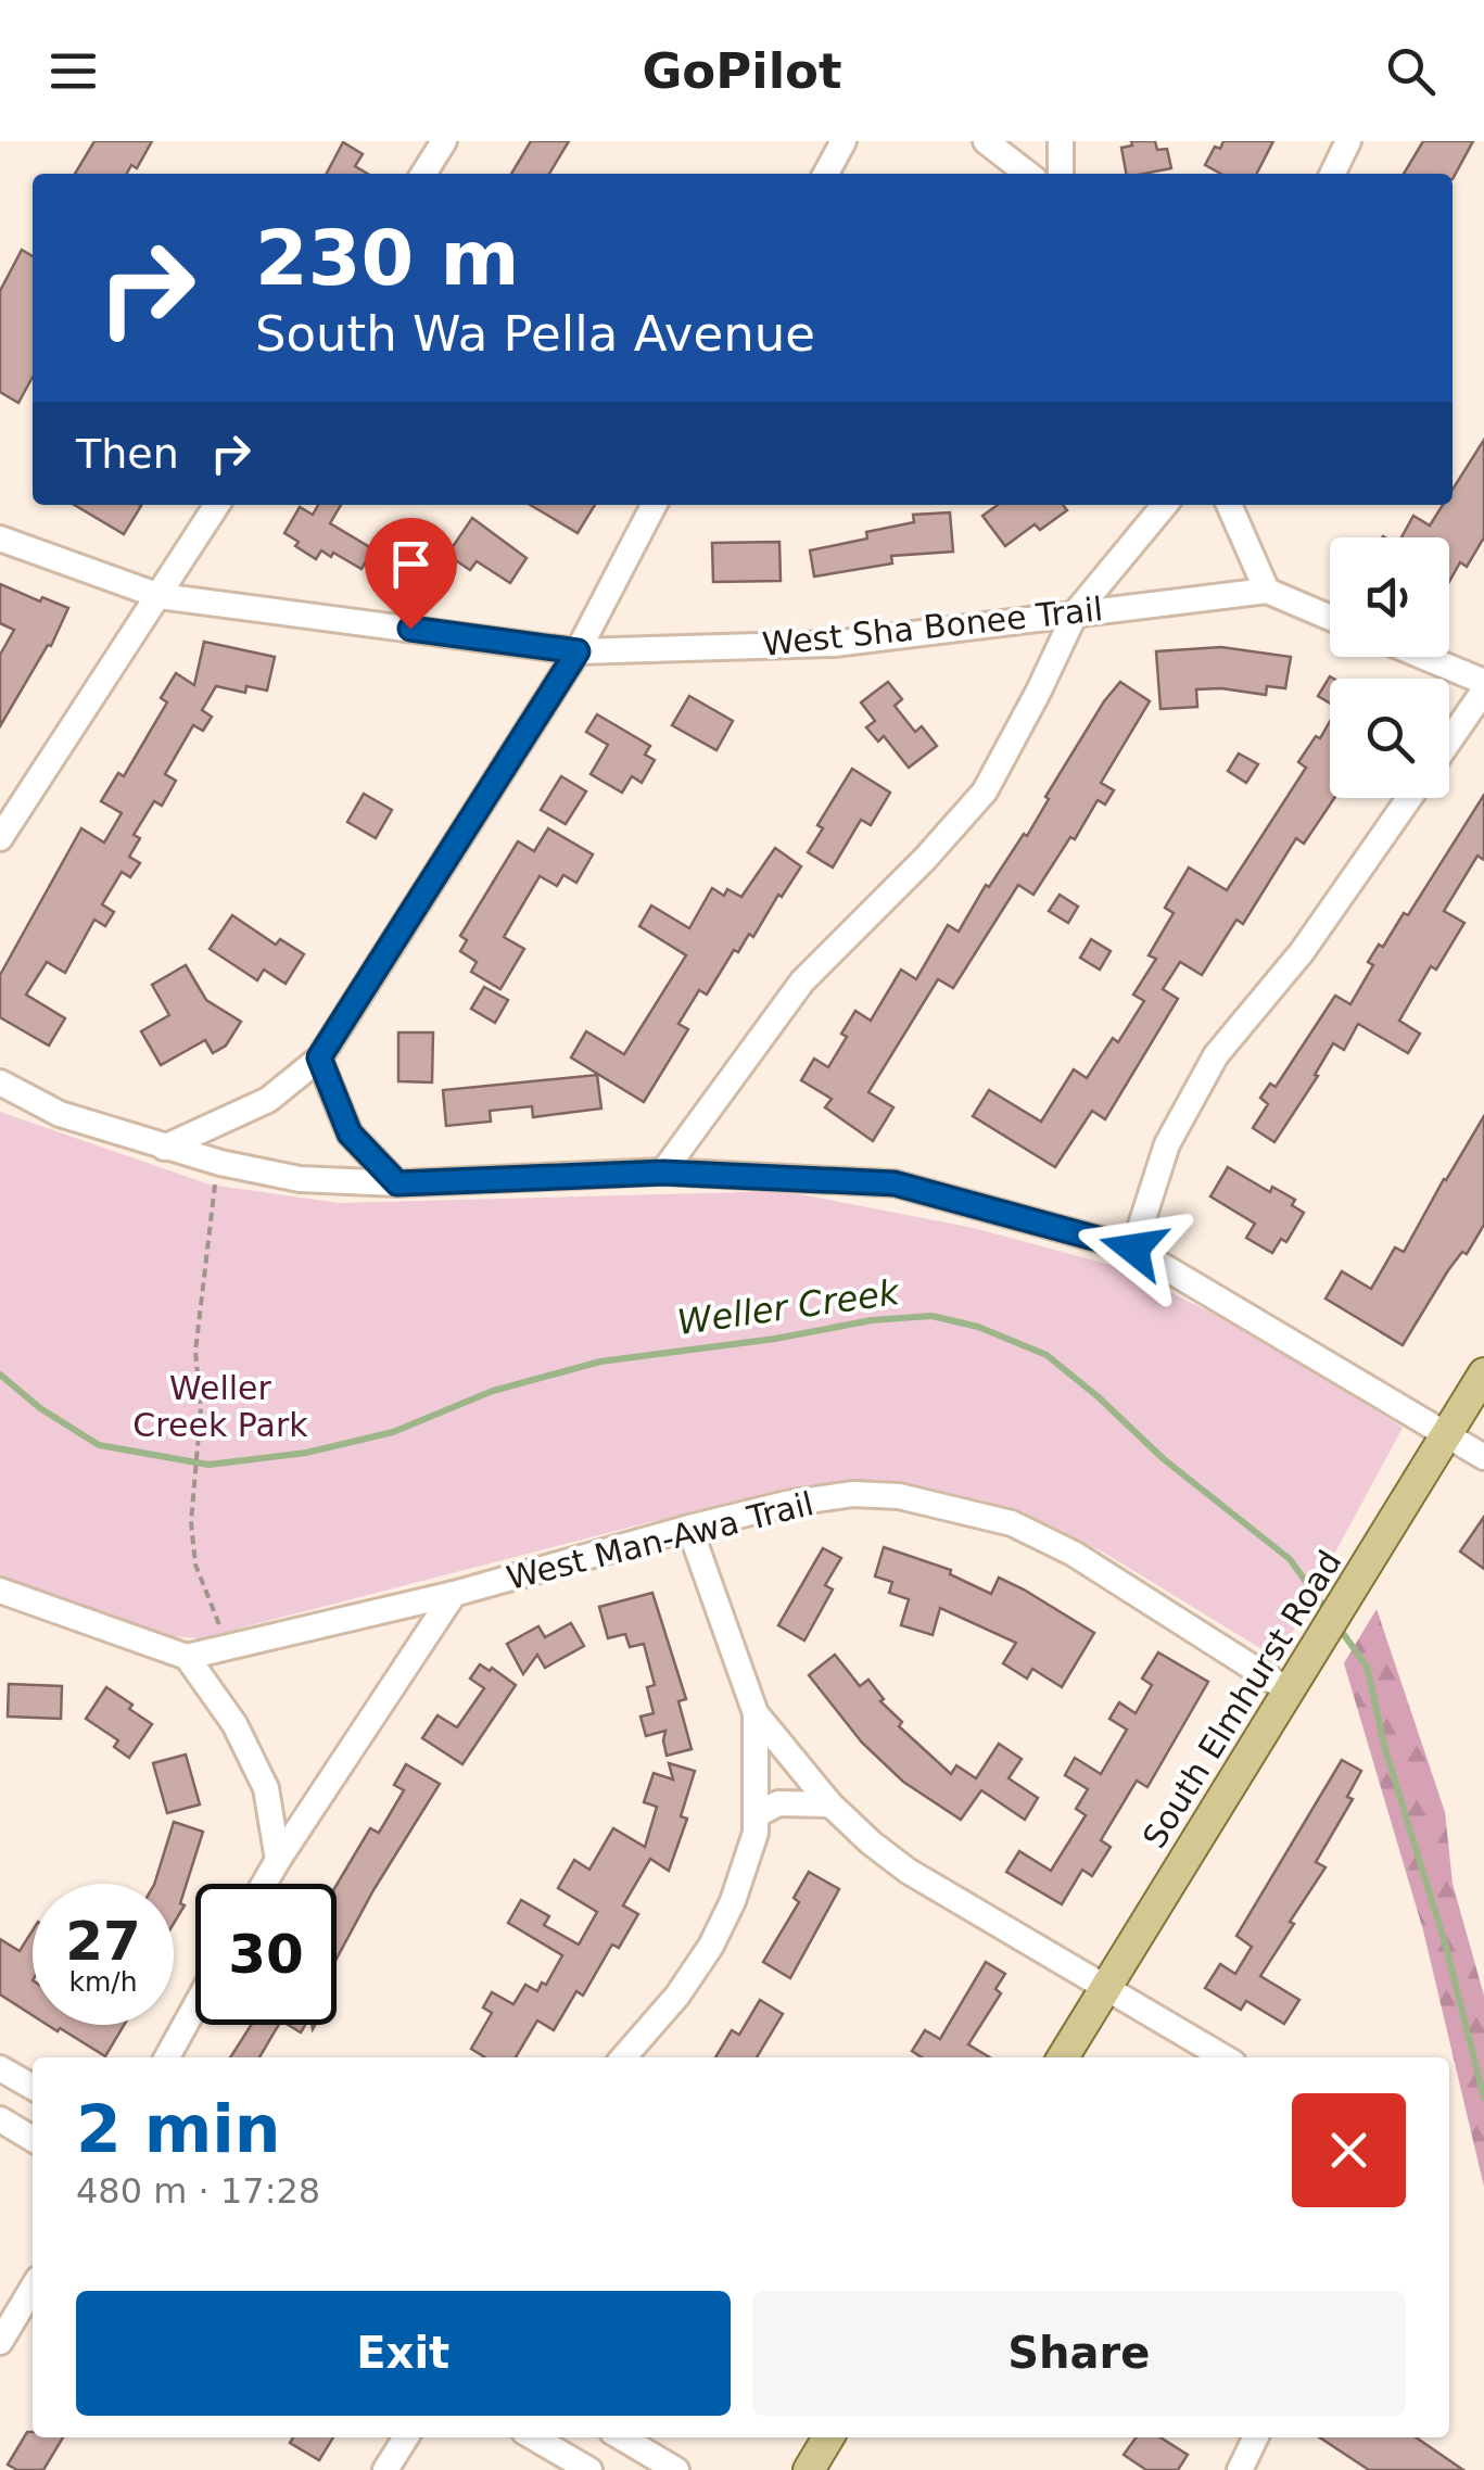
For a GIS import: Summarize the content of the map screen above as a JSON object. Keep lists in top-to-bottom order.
{
  "streets": {
    "main road": ["South Elmhurst Road"],
    "street": ["West Sha Bonee Trail", "West Man-Awa Trail"]
  },
  "crossings": [
    ["West Man-Awa Trail", "South Elmhurst Road"]
  ],
  "water": ["Weller Creek"],
  "parks": ["Weller Creek Park"],
  "page": {
    "header": "GoPilot",
    "turn": ["230 m", "South Wa Pella Avenue"],
    "then": "Then",
    "speed": "27 km/h",
    "limit": "30",
    "heading": ["2 min", "480 m · 17:28"],
    "buttons": ["Exit", "Share"]
  }
}
